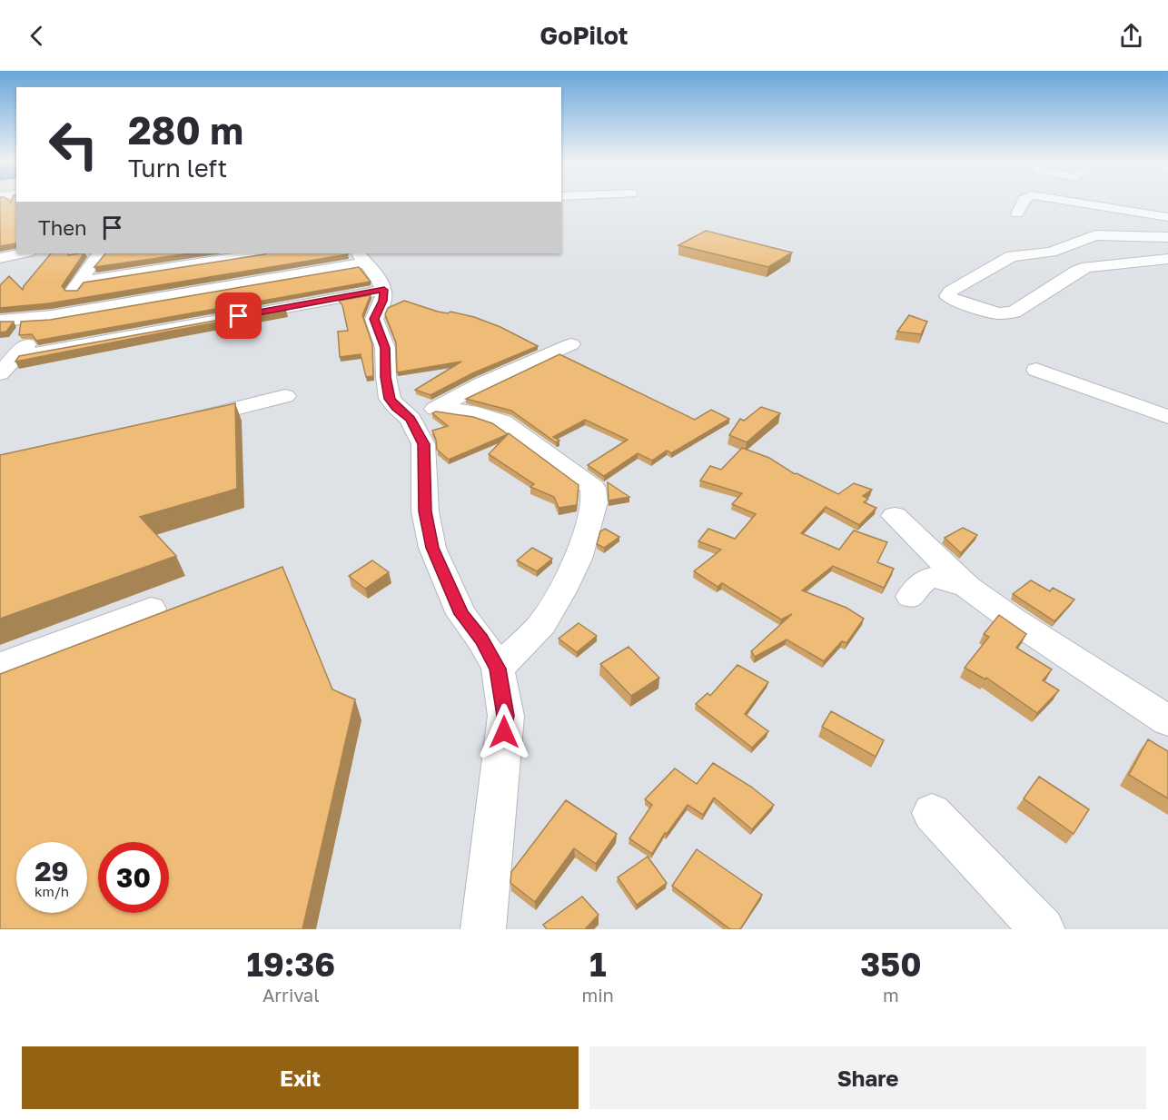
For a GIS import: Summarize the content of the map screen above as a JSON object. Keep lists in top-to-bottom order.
{
  "page": {
    "header": "GoPilot",
    "turn": ["280 m", "Turn left"],
    "then": "Then",
    "speed": "29 km/h",
    "limit": "30",
    "eta": [
      "19:36",
      "Arrival",
      "1",
      "min",
      "350",
      "m"
    ],
    "buttons": ["Exit", "Share"]
  }
}
